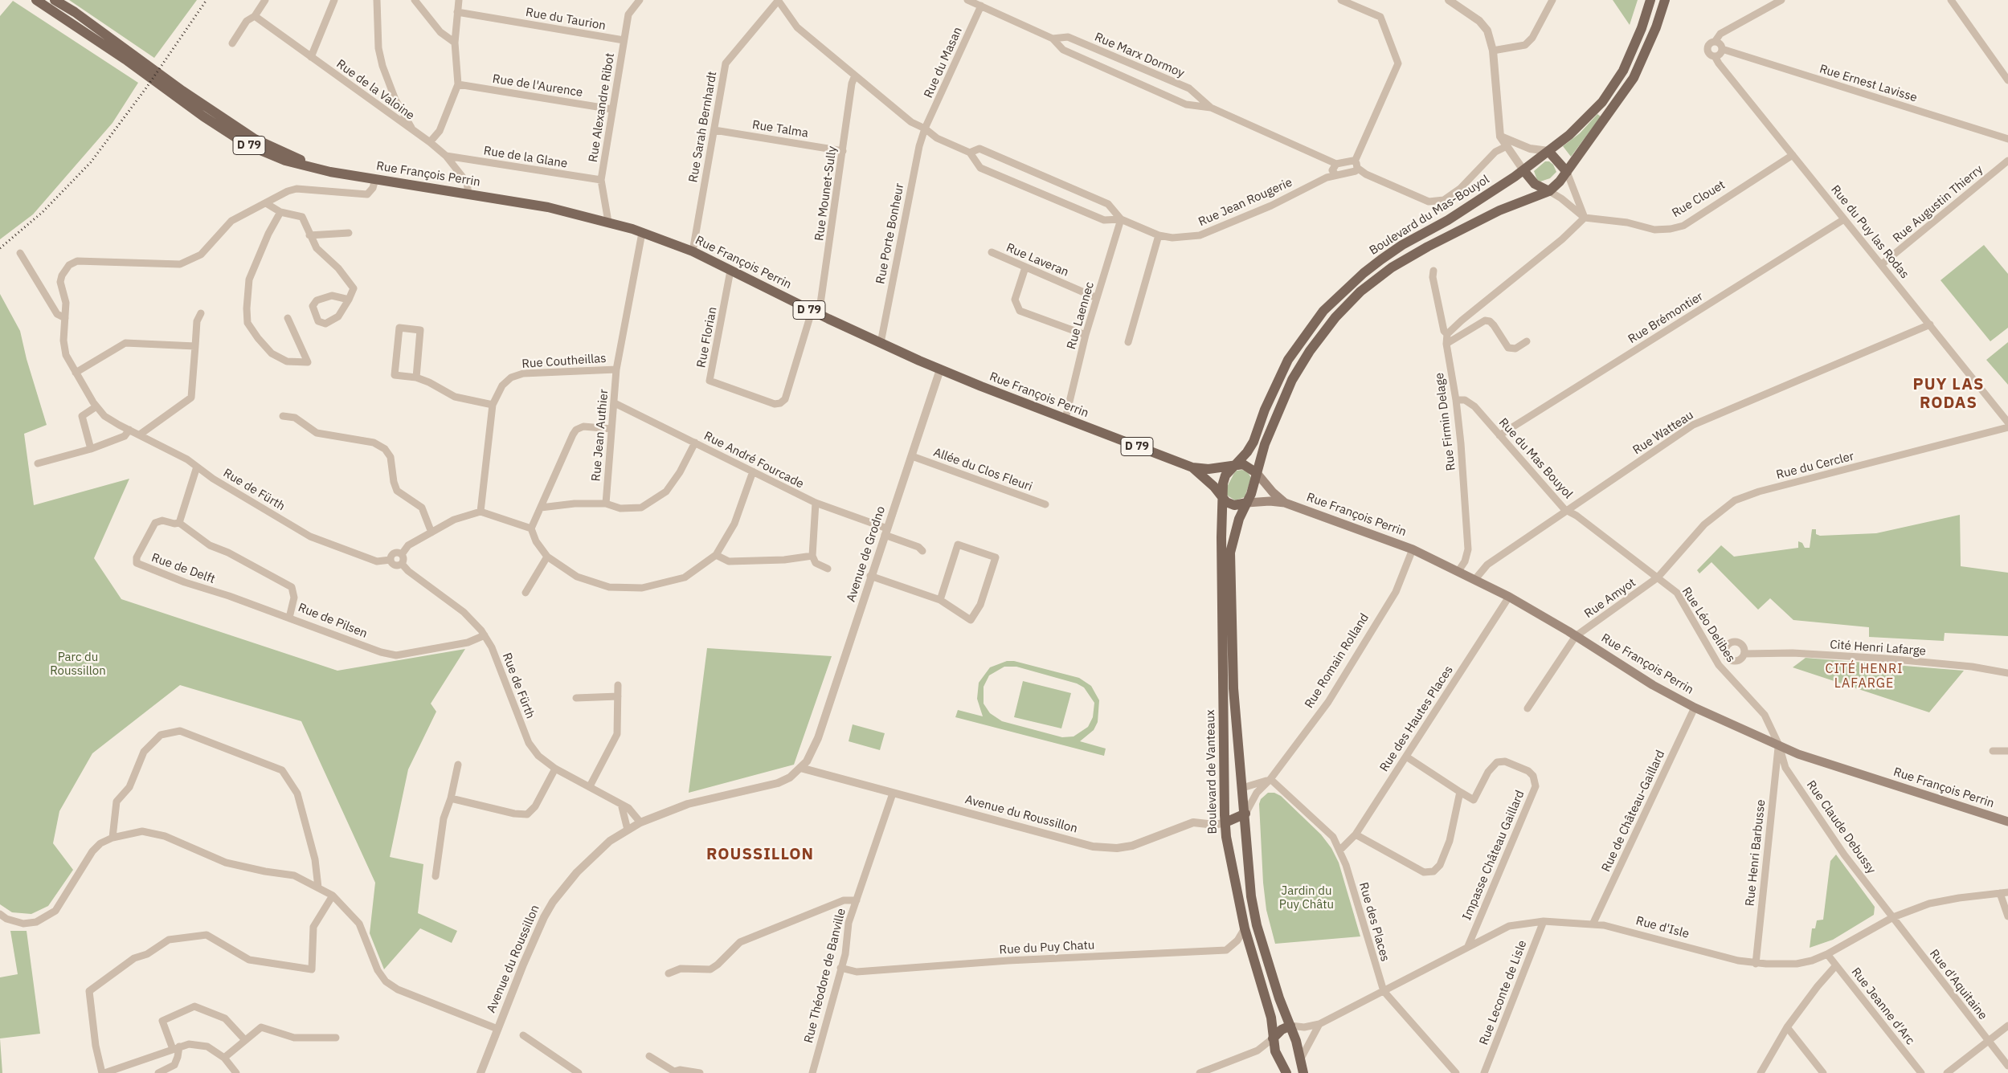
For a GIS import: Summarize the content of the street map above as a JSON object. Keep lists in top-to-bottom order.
{
  "streets": {
    "main road": [
      "D 79",
      "Rue François Perrin",
      "Boulevard du Mas-Bouyol",
      "Boulevard de Vanteaux",
      "Avenue du Roussillon"
    ],
    "street": [
      "Rue du Taurion",
      "Rue Marx Dormoy",
      "Rue du Masan",
      "Rue Ernest Lavisse",
      "Rue de l'Aurence",
      "Rue de la Valoine",
      "Rue Alexandre Ribot",
      "Rue Sarah Bernhardt",
      "Rue Talma",
      "Rue de la Glane",
      "Rue Mounet-Sully",
      "Rue Clouet",
      "Rue Jean Rougerie",
      "Rue Augustin Thierry",
      "Rue du Puy las Rodas",
      "Rue Porte Bonheur",
      "Rue Laveran",
      "Rue Laennec",
      "Rue Brémontier",
      "Rue Florian",
      "Rue Coutheillas",
      "Rue Firmin Delage",
      "Rue Watteau",
      "Rue Jean Authier",
      "Rue du Mas Bouyol",
      "Rue André Fourcade",
      "Rue du Cercler",
      "Allée du Clos Fleuri",
      "Rue de Fürth",
      "Avenue de Grodno",
      "Rue de Delft",
      "Rue Amyot",
      "Rue de Pilsen",
      "Rue Léo Delibes",
      "Cité Henri Lafarge",
      "Rue Romain Rolland",
      "Rue des Hautes Places",
      "Rue de Château-Gaillard",
      "Rue Claude Debussy",
      "Rue Henri Barbusse",
      "Impasse Château Gaillard",
      "Rue des Places",
      "Rue d'Isle",
      "Rue du Puy Chatu",
      "Rue Théodore de Banville",
      "Rue d'Aquitaine",
      "Rue Leconte de Lisle",
      "Rue Jeanne d'Arc"
    ]
  },
  "crossings": [
    ["Rue du Taurion", "Rue Alexandre Ribot"],
    ["Rue Marx Dormoy", "Rue du Masan"],
    ["Rue du Masan", "Rue Jean Rougerie"],
    ["Rue du Masan", "Rue Porte Bonheur"],
    ["Rue Ernest Lavisse", "Rue du Puy las Rodas"],
    ["Rue de l'Aurence", "Rue Alexandre Ribot"],
    ["Rue de la Valoine", "Rue de la Glane"],
    ["Rue de la Valoine", "Rue François Perrin"],
    ["Rue Alexandre Ribot", "Rue de la Glane"],
    ["Rue Alexandre Ribot", "Rue François Perrin"],
    ["Rue Sarah Bernhardt", "Rue Talma"],
    ["Rue Sarah Bernhardt", "Rue François Perrin"],
    ["Rue Sarah Bernhardt", "Rue Jean Rougerie"],
    ["Rue Talma", "Rue Mounet-Sully"],
    ["D 79", "Rue François Perrin"],
    ["Rue François Perrin", "Rue Mounet-Sully"],
    ["Rue François Perrin", "Boulevard du Mas-Bouyol"],
    ["Rue François Perrin", "Rue Porte Bonheur"],
    ["Rue François Perrin", "Rue Laennec"],
    ["Rue François Perrin", "Rue Florian"],
    ["Rue François Perrin", "Rue Coutheillas"],
    ["Rue François Perrin", "Rue Firmin Delage"],
    ["Rue François Perrin", "Rue Watteau"],
    ["Rue François Perrin", "Rue de Fürth"],
    ["Rue François Perrin", "Avenue de Grodno"],
    ["Rue François Perrin", "Rue Amyot"],
    ["Rue François Perrin", "Rue Léo Delibes"],
    ["Rue François Perrin", "Rue Romain Rolland"],
    ["Rue François Perrin", "Rue des Hautes Places"],
    ["Rue François Perrin", "Boulevard de Vanteaux"],
    ["Rue François Perrin", "Rue de Château-Gaillard"],
    ["Rue François Perrin", "Rue Claude Debussy"],
    ["Rue François Perrin", "Rue Henri Barbusse"],
    ["Rue Mounet-Sully", "Rue Jean Rougerie"],
    ["Rue Mounet-Sully", "Rue Florian"],
    ["Rue Clouet", "Rue du Puy las Rodas"],
    ["Rue Jean Rougerie", "Rue Porte Bonheur"],
    ["Rue Jean Rougerie", "Rue Laennec"],
    ["Rue Augustin Thierry", "Rue du Puy las Rodas"],
    ["Boulevard du Mas-Bouyol", "Boulevard de Vanteaux"],
    ["Rue du Puy las Rodas", "Rue Brémontier"],
    ["Rue du Puy las Rodas", "Rue Watteau"],
    ["Rue Laveran", "Rue Laennec"],
    ["Rue Brémontier", "Rue du Mas Bouyol"],
    ["Rue Coutheillas", "Rue Jean Authier"],
    ["Rue Firmin Delage", "Rue du Mas Bouyol"],
    ["Rue Watteau", "Rue du Mas Bouyol"],
    ["Rue Jean Authier", "Rue André Fourcade"],
    ["Rue du Mas Bouyol", "Rue du Cercler"],
    ["Rue du Mas Bouyol", "Rue Amyot"],
    ["Rue du Mas Bouyol", "Rue Léo Delibes"],
    ["Rue André Fourcade", "Avenue de Grodno"],
    ["Rue du Cercler", "Rue Amyot"],
    ["Rue du Cercler", "Rue Léo Delibes"],
    ["Allée du Clos Fleuri", "Avenue de Grodno"],
    ["Rue de Fürth", "Rue de Pilsen"],
    ["Rue de Fürth", "Avenue du Roussillon"],
    ["Avenue de Grodno", "Avenue du Roussillon"],
    ["Rue de Delft", "Rue de Pilsen"],
    ["Rue Amyot", "Rue Léo Delibes"],
    ["Rue Léo Delibes", "Rue Claude Debussy"],
    ["Rue Léo Delibes", "Rue Henri Barbusse"],
    ["Rue Romain Rolland", "Boulevard de Vanteaux"],
    ["Rue Romain Rolland", "Avenue du Roussillon"],
    ["Rue Romain Rolland", "Rue des Places"],
    ["Rue des Hautes Places", "Rue des Places"],
    ["Boulevard de Vanteaux", "Avenue du Roussillon"],
    ["Boulevard de Vanteaux", "Rue d'Isle"],
    ["Boulevard de Vanteaux", "Rue du Puy Chatu"],
    ["Rue de Château-Gaillard", "Rue d'Isle"],
    ["Avenue du Roussillon", "Rue Théodore de Banville"],
    ["Rue Claude Debussy", "Rue Henri Barbusse"],
    ["Rue Claude Debussy", "Rue d'Isle"],
    ["Rue Claude Debussy", "Rue d'Aquitaine"],
    ["Rue Henri Barbusse", "Rue d'Isle"],
    ["Impasse Château Gaillard", "Rue d'Isle"],
    ["Rue des Places", "Rue d'Isle"],
    ["Rue d'Isle", "Rue d'Aquitaine"],
    ["Rue d'Isle", "Rue Leconte de Lisle"],
    ["Rue d'Isle", "Rue Jeanne d'Arc"],
    ["Rue du Puy Chatu", "Rue Théodore de Banville"]
  ],
  "districts": ["PUY LAS RODAS", "CITÉ HENRI LAFARGE", "ROUSSILLON"],
  "parks": ["Parc du Roussillon", "Jardin du Puy Châtu"]
}
